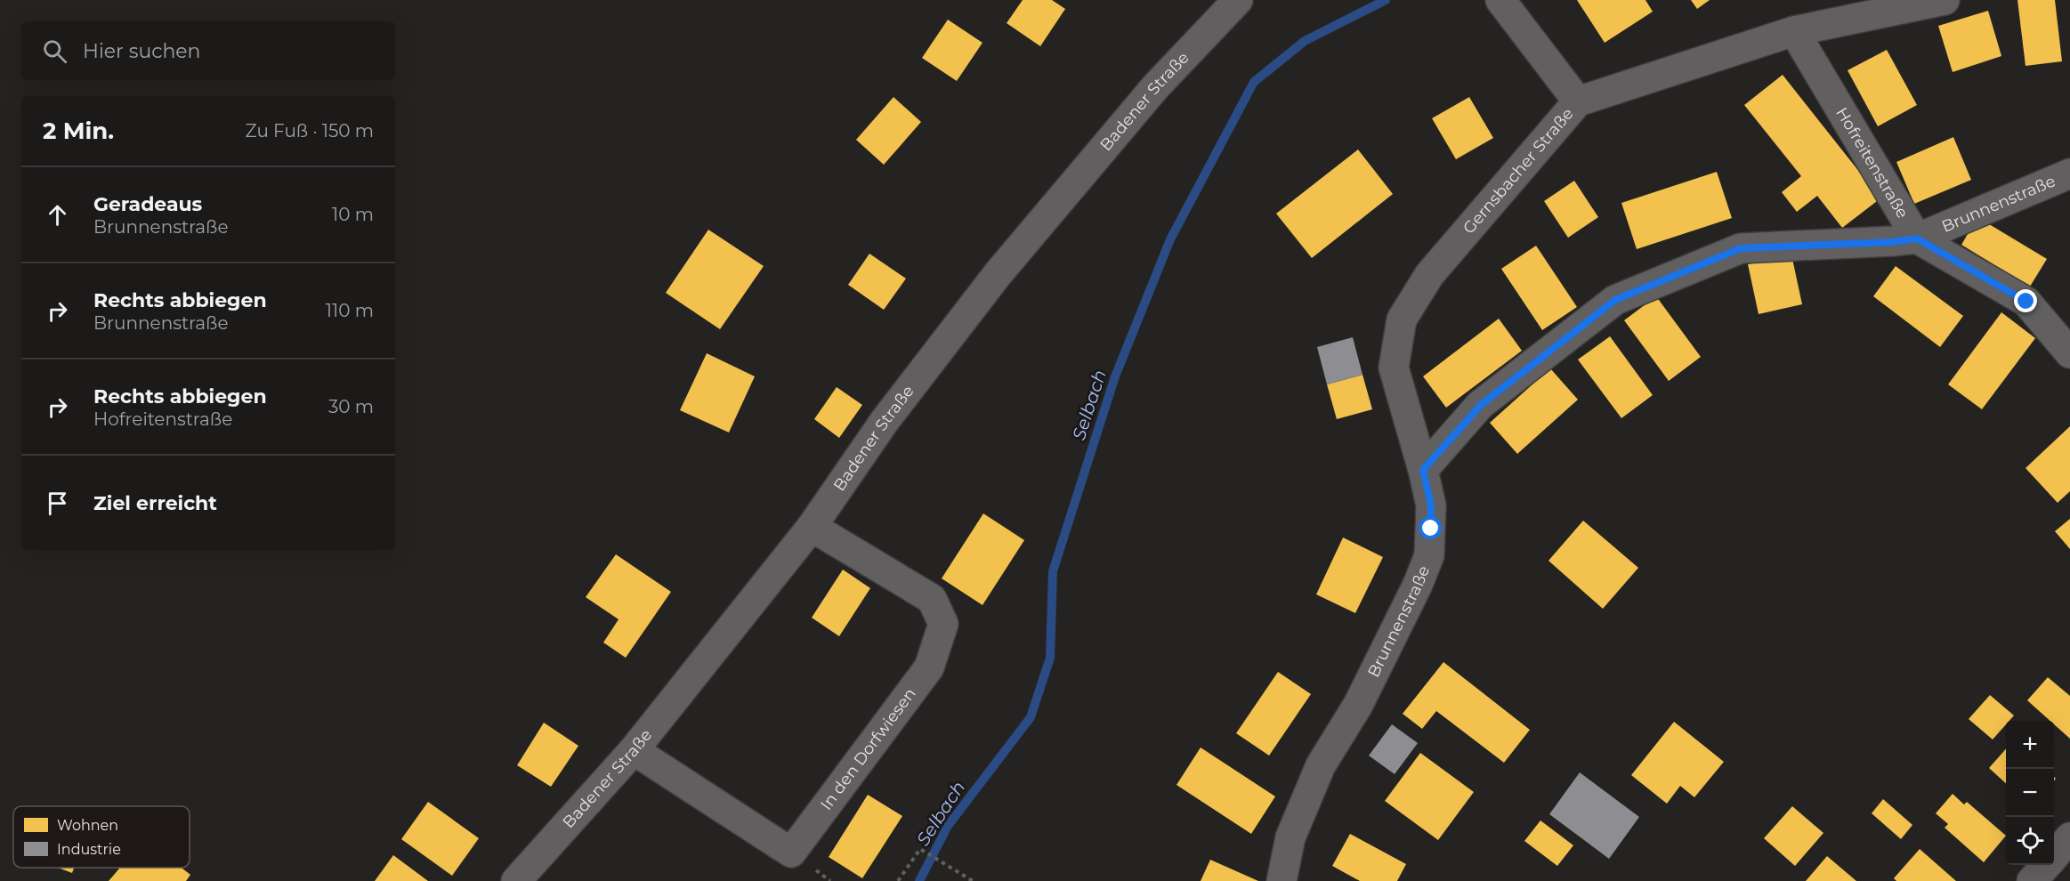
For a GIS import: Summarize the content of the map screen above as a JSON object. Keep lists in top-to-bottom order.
{
  "streets": {
    "street": [
      "Badener Straße",
      "Hofreitenstraße",
      "Gernsbacher Straße",
      "Brunnenstraße",
      "In den Dorfwiesen"
    ]
  },
  "crossings": [
    ["Badener Straße", "In den Dorfwiesen"],
    ["Hofreitenstraße", "Gernsbacher Straße"],
    ["Hofreitenstraße", "Brunnenstraße"],
    ["Gernsbacher Straße", "Brunnenstraße"]
  ],
  "water": ["Selbach"],
  "legend": ["Wohnen", "Industrie"],
  "page": {
    "search": "Hier suchen",
    "heading": ["2 Min.", "Zu Fuß · 150 m"],
    "list": [
      ["Geradeaus", "Brunnenstraße", "10 m"],
      ["Rechts abbiegen", "Brunnenstraße", "110 m"],
      ["Rechts abbiegen", "Hofreitenstraße", "30 m"],
      "Ziel erreicht"
    ],
    "map_buttons": ["+", "−"]
  }
}
